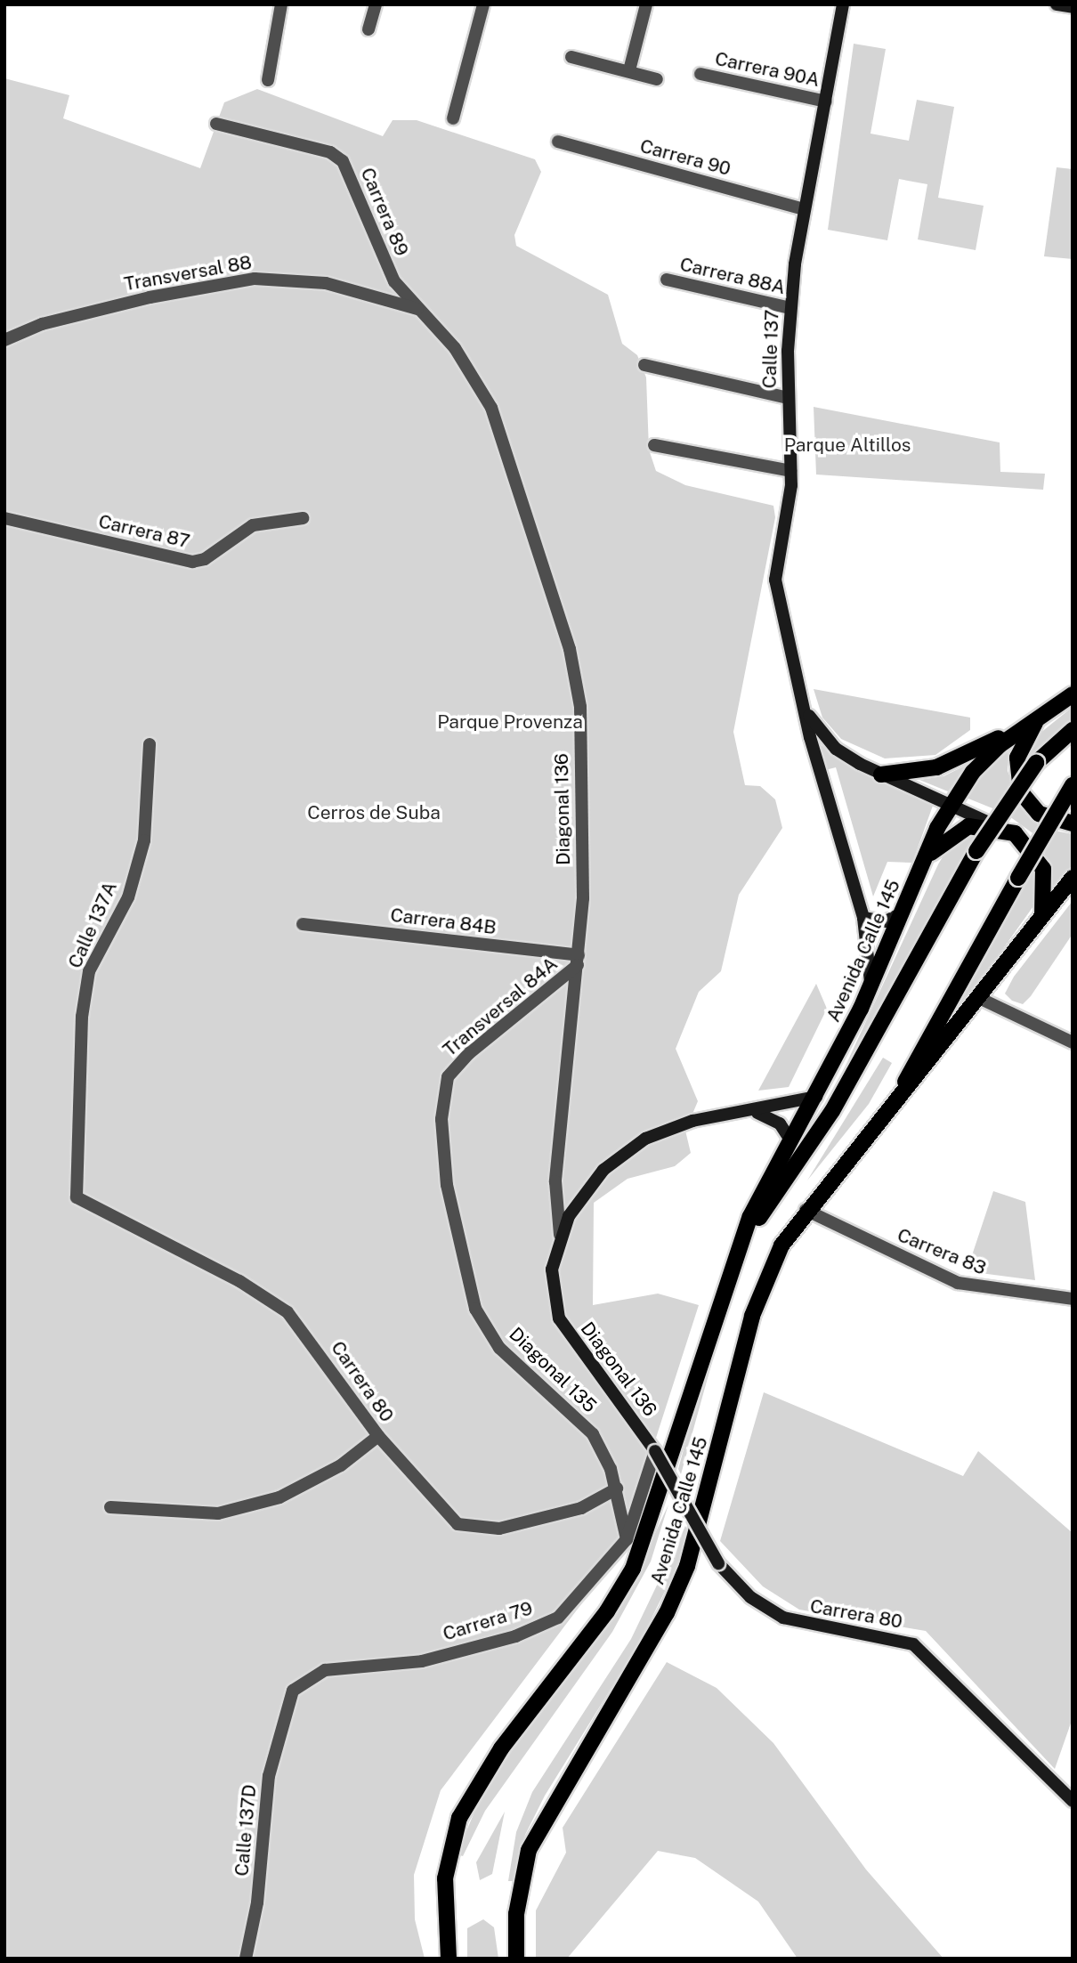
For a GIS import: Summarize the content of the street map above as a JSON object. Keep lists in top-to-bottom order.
{
  "streets": {
    "main road": ["Avenida Calle 145"],
    "street": [
      "Carrera 90A",
      "Carrera 90",
      "Carrera 89",
      "Transversal 88",
      "Carrera 88A",
      "Calle 137",
      "Carrera 87",
      "Diagonal 136",
      "Carrera 84B",
      "Calle 137A",
      "Transversal 84A",
      "Carrera 83",
      "Diagonal 135",
      "Carrera 80",
      "Carrera 79",
      "Calle 137D"
    ]
  },
  "crossings": [
    ["Carrera 90A", "Calle 137"],
    ["Carrera 90", "Calle 137"],
    ["Carrera 89", "Transversal 88"],
    ["Carrera 89", "Diagonal 136"],
    ["Transversal 88", "Diagonal 136"],
    ["Carrera 88A", "Calle 137"],
    ["Calle 137", "Avenida Calle 145"],
    ["Diagonal 136", "Carrera 84B"],
    ["Diagonal 136", "Avenida Calle 145"],
    ["Diagonal 136", "Transversal 84A"],
    ["Diagonal 136", "Carrera 80"],
    ["Diagonal 136", "Carrera 79"],
    ["Carrera 84B", "Transversal 84A"],
    ["Calle 137A", "Carrera 80"],
    ["Avenida Calle 145", "Carrera 83"],
    ["Transversal 84A", "Diagonal 135"],
    ["Diagonal 135", "Carrera 80"],
    ["Diagonal 135", "Carrera 79"],
    ["Carrera 80", "Carrera 79"],
    ["Carrera 79", "Calle 137D"]
  ],
  "parks": ["Parque Altillos", "Parque Provenza", "Cerros de Suba"]
}
